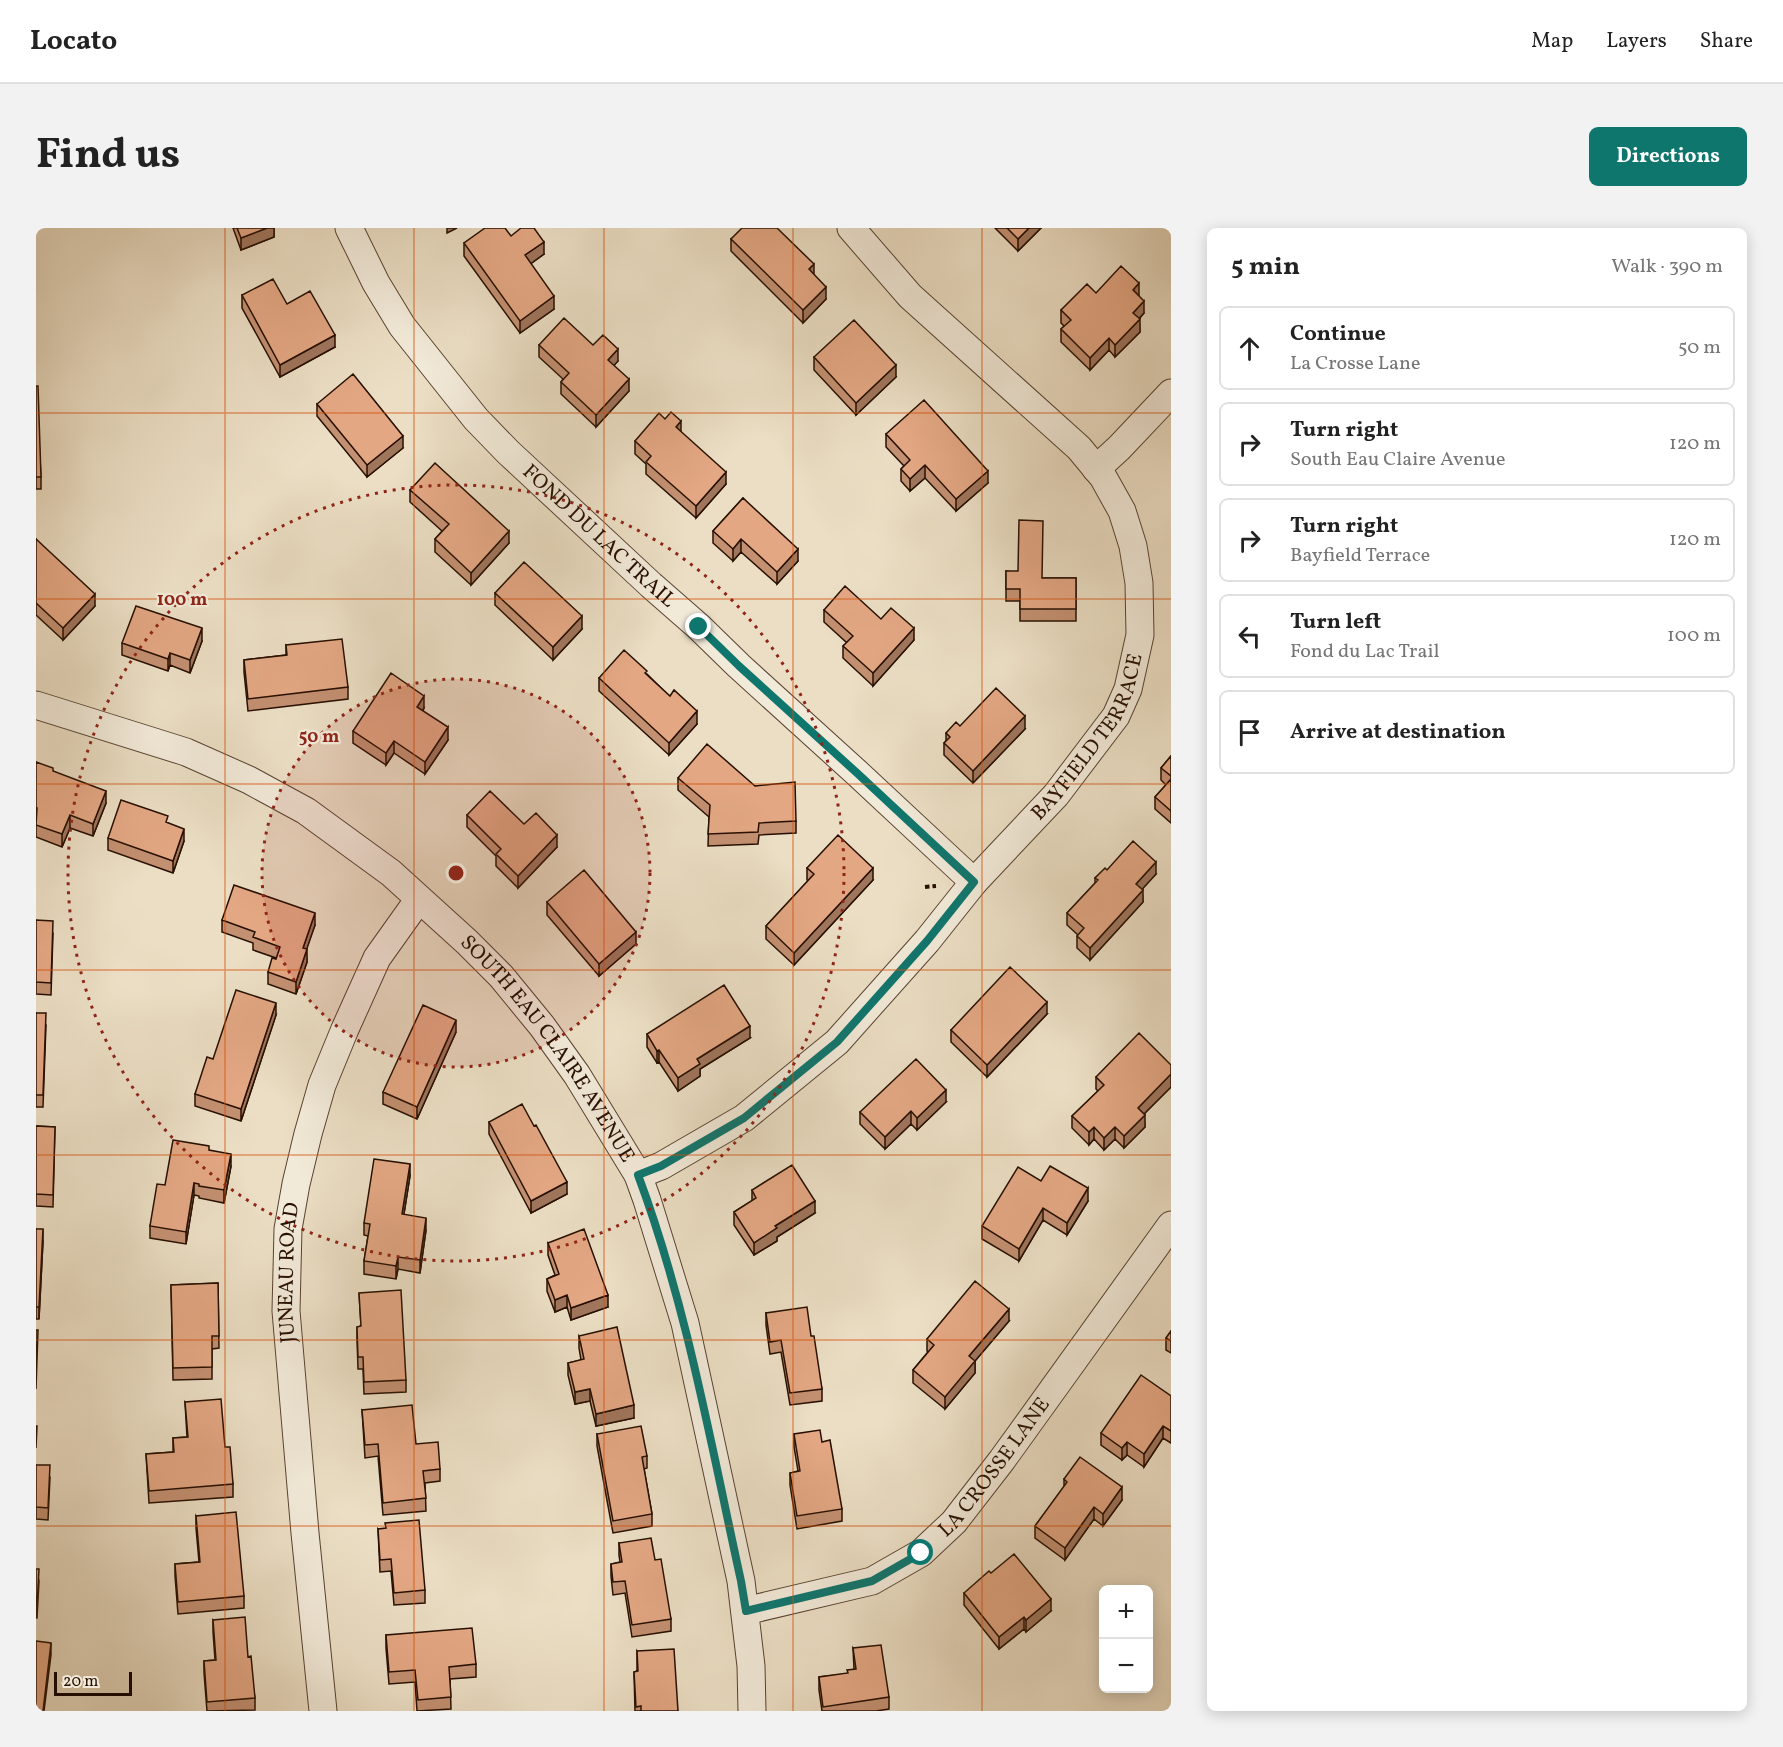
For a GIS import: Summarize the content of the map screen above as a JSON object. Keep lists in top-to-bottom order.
{
  "streets": {
    "street": [
      "FOND DU LAC TRAIL",
      "BAYFIELD TERRACE",
      "SOUTH EAU CLAIRE AVENUE",
      "JUNEAU ROAD",
      "LA CROSSE LANE"
    ]
  },
  "crossings": [
    ["FOND DU LAC TRAIL", "BAYFIELD TERRACE"],
    ["BAYFIELD TERRACE", "SOUTH EAU CLAIRE AVENUE"],
    ["SOUTH EAU CLAIRE AVENUE", "JUNEAU ROAD"],
    ["SOUTH EAU CLAIRE AVENUE", "LA CROSSE LANE"]
  ],
  "scale_bar": "20 m",
  "page": {
    "header": "Locato",
    "nav": ["Map", "Layers", "Share"],
    "title": "Find us",
    "buttons": "Directions",
    "heading": ["5 min", "Walk · 390 m"],
    "list": [
      ["Continue", "La Crosse Lane", "50 m"],
      ["Turn right", "South Eau Claire Avenue", "120 m"],
      ["Turn right", "Bayfield Terrace", "120 m"],
      ["Turn left", "Fond du Lac Trail", "100 m"],
      "Arrive at destination"
    ],
    "map_buttons": ["+", "−"],
    "scale": "20 m"
  },
  "rings": ["100 m", "50 m"]
}
